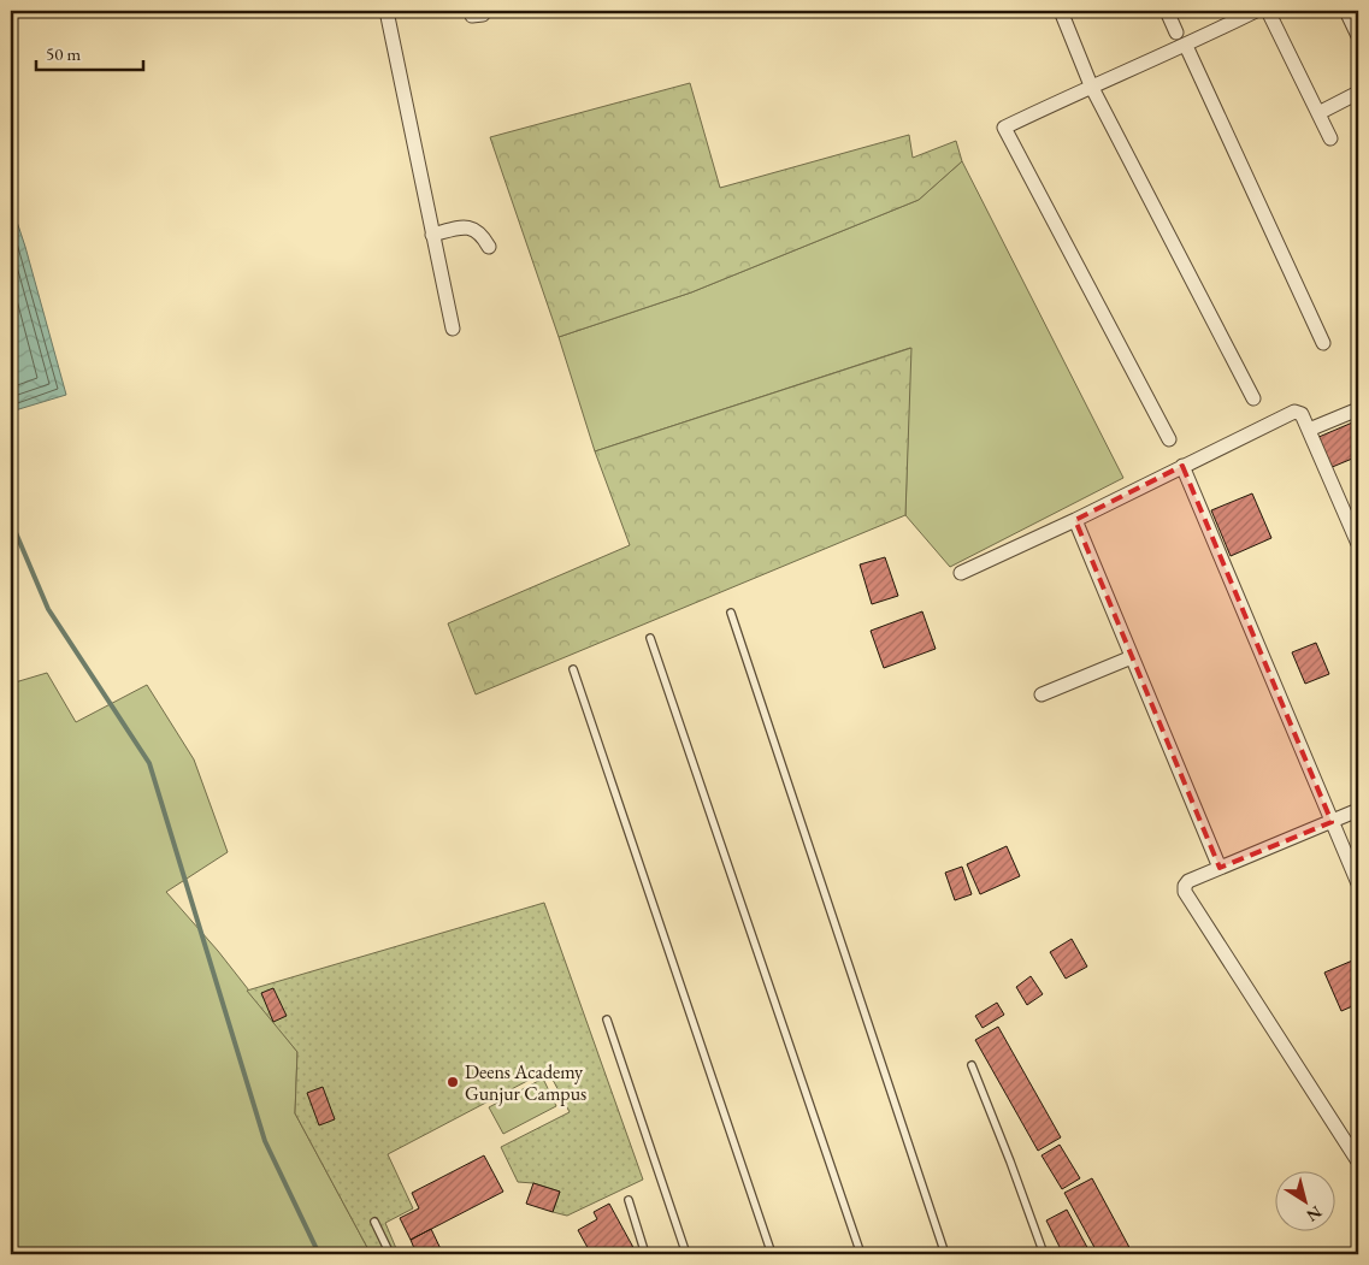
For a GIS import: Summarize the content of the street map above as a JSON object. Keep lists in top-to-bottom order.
{
  "places": ["Deens Academy Gunjur Campus"],
  "scale_bar": "50 m",
  "north": "bottom right"
}
